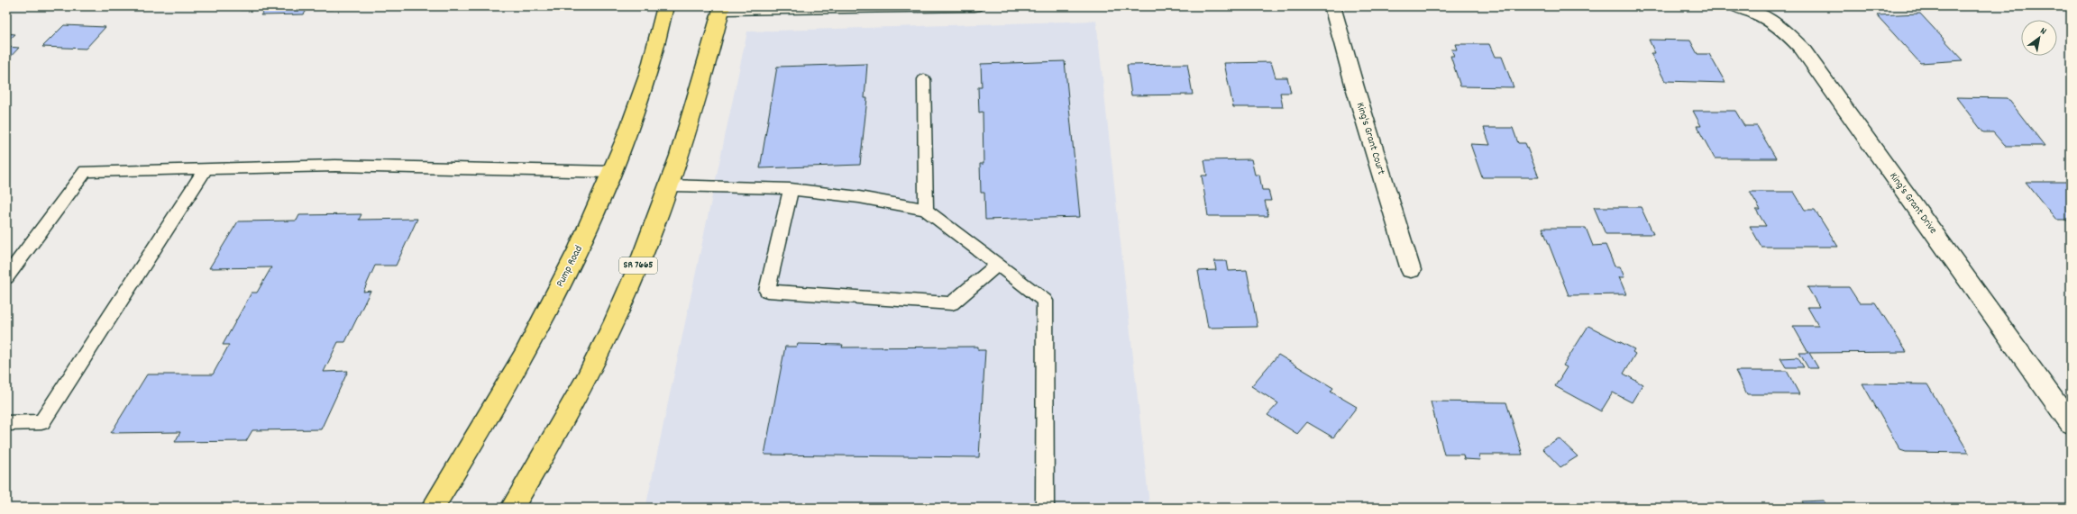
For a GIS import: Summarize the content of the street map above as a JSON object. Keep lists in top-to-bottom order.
{
  "streets": {
    "main road": ["SR 7665", "Pump Road"],
    "street": ["King's Grant Court", "King's Grant Drive"]
  },
  "north": "top right"
}
